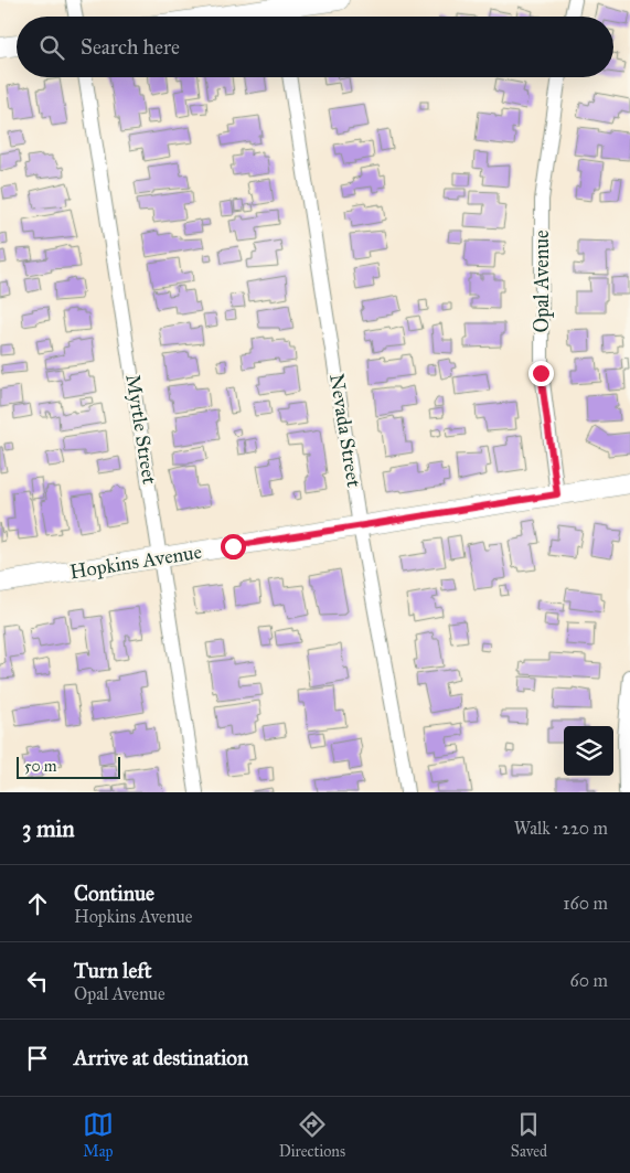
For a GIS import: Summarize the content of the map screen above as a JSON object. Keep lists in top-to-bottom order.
{
  "streets": {
    "street": [
      "Opal Avenue",
      "Myrtle Street",
      "Nevada Street",
      "Hopkins Avenue"
    ]
  },
  "crossings": [
    ["Opal Avenue", "Hopkins Avenue"],
    ["Myrtle Street", "Hopkins Avenue"],
    ["Nevada Street", "Hopkins Avenue"]
  ],
  "scale_bar": "50 m",
  "page": {
    "search": "Search here",
    "scale": "50 m",
    "heading": ["3 min", "Walk · 220 m"],
    "list": [
      ["Continue", "Hopkins Avenue", "160 m"],
      ["Turn left", "Opal Avenue", "60 m"],
      "Arrive at destination"
    ],
    "nav": ["Map", "Directions", "Saved"]
  }
}
